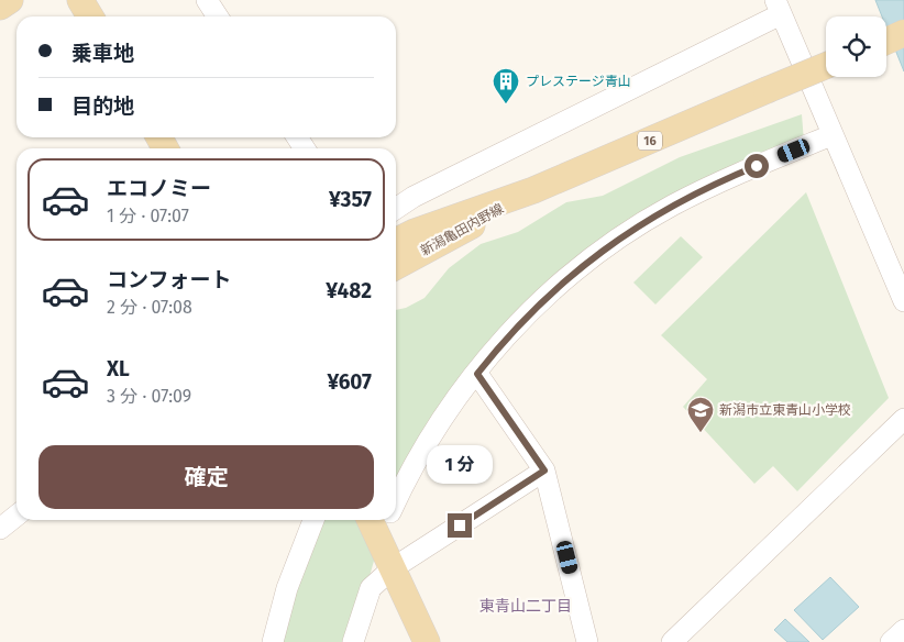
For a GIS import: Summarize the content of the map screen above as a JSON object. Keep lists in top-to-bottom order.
{
  "streets": {
    "main road": ["16", "新潟亀田内野線"]
  },
  "districts": ["東青山二丁目"],
  "places": {
    "building": ["プレステージ青山"],
    "school or university": ["新潟市立東青山小学校"]
  },
  "page": {
    "banner": ["乗車地", "目的地"],
    "list": [
      {
        "name": "エコノミー",
        "note": "1 分 · 07:07",
        "value": "¥357"
      },
      {
        "name": "コンフォート",
        "note": "2 分 · 07:08",
        "value": "¥482"
      },
      {
        "name": "XL",
        "note": "3 分 · 07:09",
        "value": "¥607"
      }
    ],
    "buttons": "確定",
    "bubble": "1 分"
  }
}
